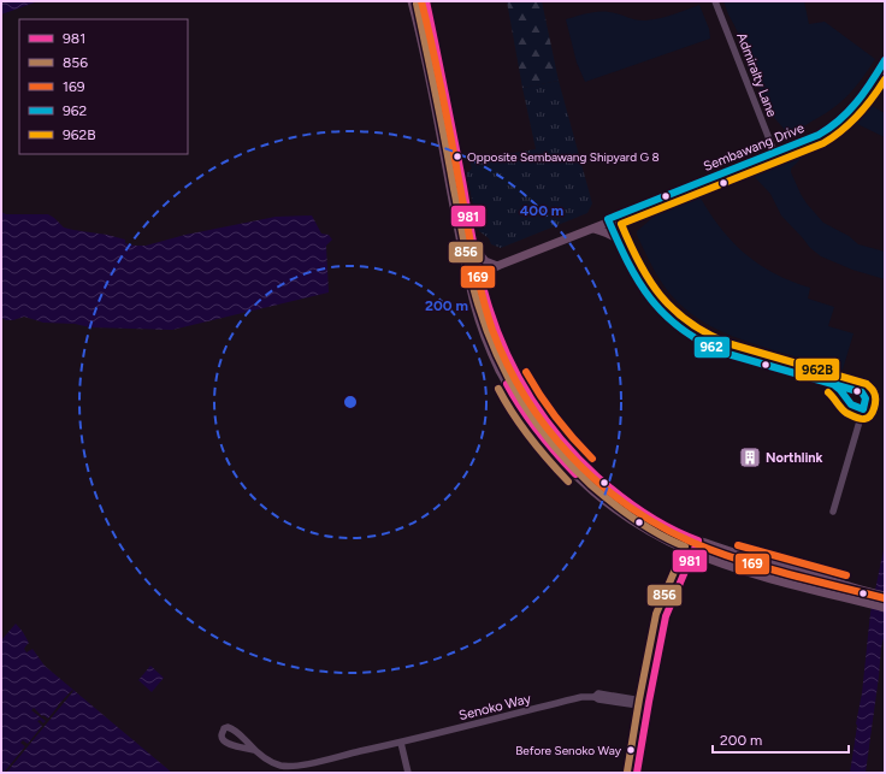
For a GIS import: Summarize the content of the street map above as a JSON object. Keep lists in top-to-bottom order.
{
  "streets": {
    "main road": ["Sembawang Drive"],
    "street": ["Admiralty Lane", "Senoko Way"]
  },
  "crossings": [
    ["Admiralty Lane", "Sembawang Drive"]
  ],
  "places": {
    "other": ["Opposite Sembawang Shipyard G 8", "Before Senoko Way"],
    "building": ["Northlink"]
  },
  "lines": [
    "transit line 981",
    "transit line 169",
    "transit line 856",
    "transit line 962",
    "transit line 962B"
  ],
  "legend": [
    "981",
    "856",
    "169",
    "962",
    "962B"
  ],
  "scale_bar": "200 m",
  "rings": ["400 m", "200 m"]
}
